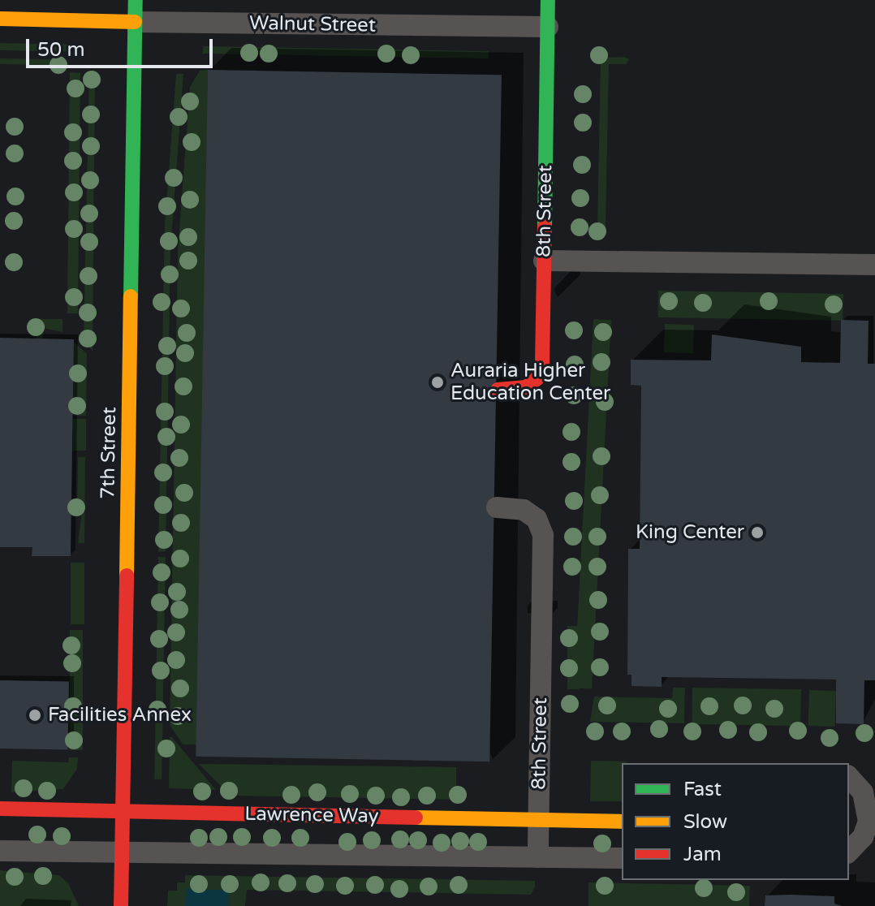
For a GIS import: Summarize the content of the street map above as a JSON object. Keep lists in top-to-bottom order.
{
  "streets": {
    "street": [
      "Walnut Street",
      "8th Street",
      "7th Street",
      "Lawrence Way"
    ]
  },
  "crossings": [
    ["Walnut Street", "8th Street"],
    ["Walnut Street", "7th Street"],
    ["8th Street", "Lawrence Way"],
    ["7th Street", "Lawrence Way"]
  ],
  "places": ["Auraria Higher Education Center", "King Center", "Facilities Annex"],
  "legend": ["Fast", "Slow", "Jam"],
  "scale_bar": "50 m"
}
